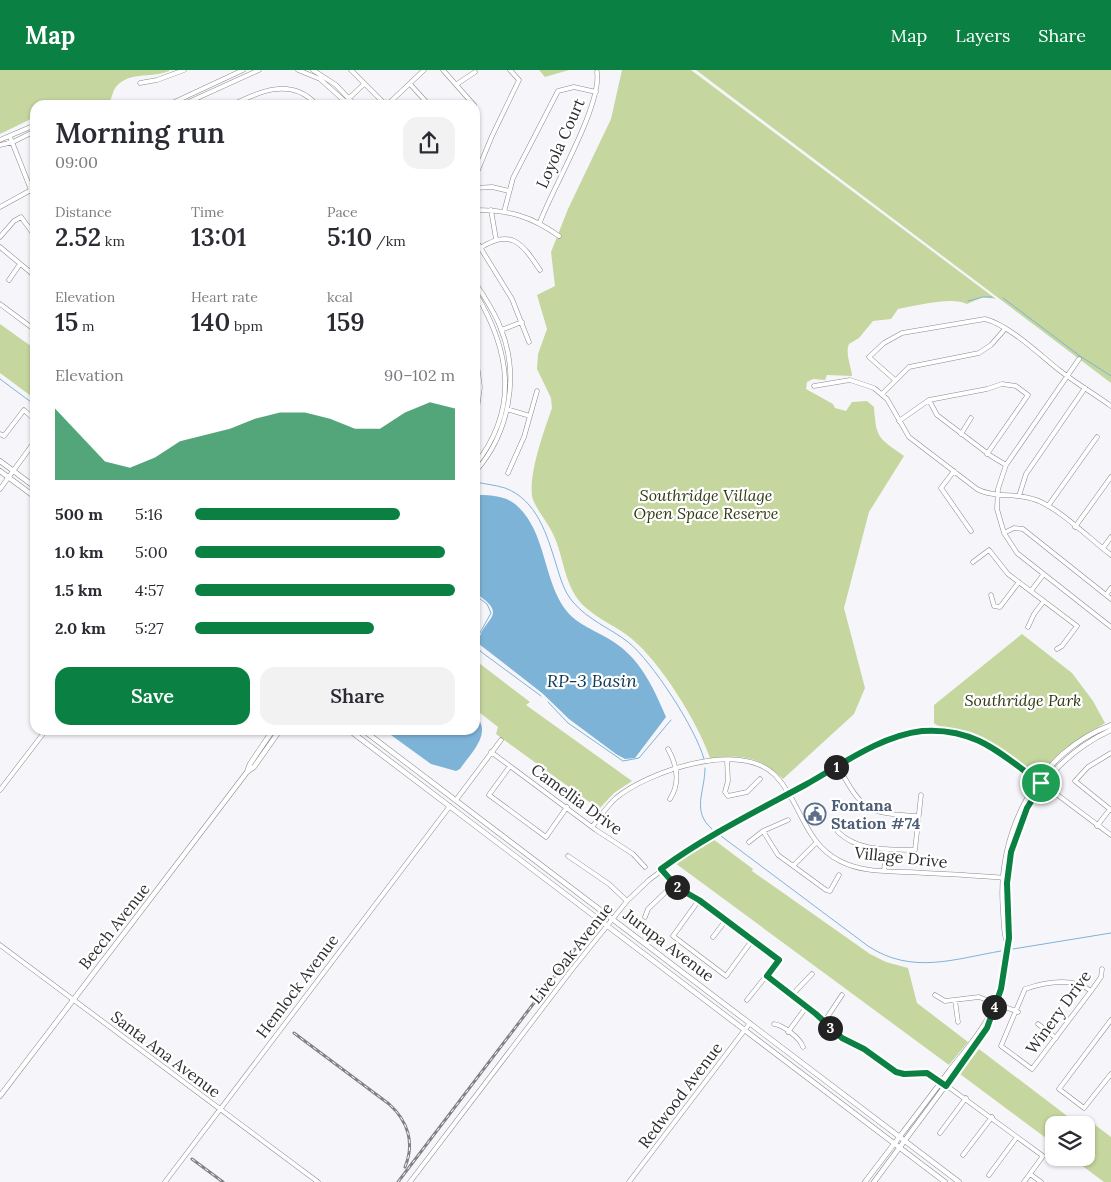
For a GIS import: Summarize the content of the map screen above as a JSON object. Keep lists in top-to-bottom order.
{
  "streets": {
    "main road": ["Beech Avenue", "Jurupa Avenue"],
    "street": [
      "Loyola Court",
      "Camellia Drive",
      "Village Drive",
      "Live Oak Avenue",
      "Hemlock Avenue",
      "Winery Drive",
      "Santa Ana Avenue",
      "Redwood Avenue"
    ]
  },
  "crossings": [
    ["Camellia Drive", "Village Drive"],
    ["Village Drive", "Live Oak Avenue"],
    ["Beech Avenue", "Santa Ana Avenue"],
    ["Jurupa Avenue", "Live Oak Avenue"],
    ["Jurupa Avenue", "Hemlock Avenue"],
    ["Jurupa Avenue", "Redwood Avenue"],
    ["Hemlock Avenue", "Santa Ana Avenue"]
  ],
  "water": ["RP-3 Basin"],
  "parks": ["Southridge Village Open Space Reserve", "Southridge Park"],
  "places": {
    "public building": ["Fontana Station #74"]
  },
  "page": {
    "header": "Map",
    "nav": ["Map", "Layers", "Share"],
    "heading": ["Morning run", "09:00"],
    "stats": [
      ["Distance", "2.52 km"],
      ["Time", "13:01"],
      ["Pace", "5:10 /km"],
      ["Elevation", "15 m"],
      ["Heart rate", "140 bpm"],
      ["kcal", "159"]
    ],
    "chart": ["Elevation", "90–102 m"],
    "list": [
      {
        "name": "500 m",
        "note": "5:16"
      },
      {
        "name": "1.0 km",
        "note": "5:00"
      },
      {
        "name": "1.5 km",
        "note": "4:57"
      },
      {
        "name": "2.0 km",
        "note": "5:27"
      }
    ],
    "buttons": ["Save", "Share"],
    "pins": [
      "1",
      "2",
      "4",
      "3"
    ]
  }
}
